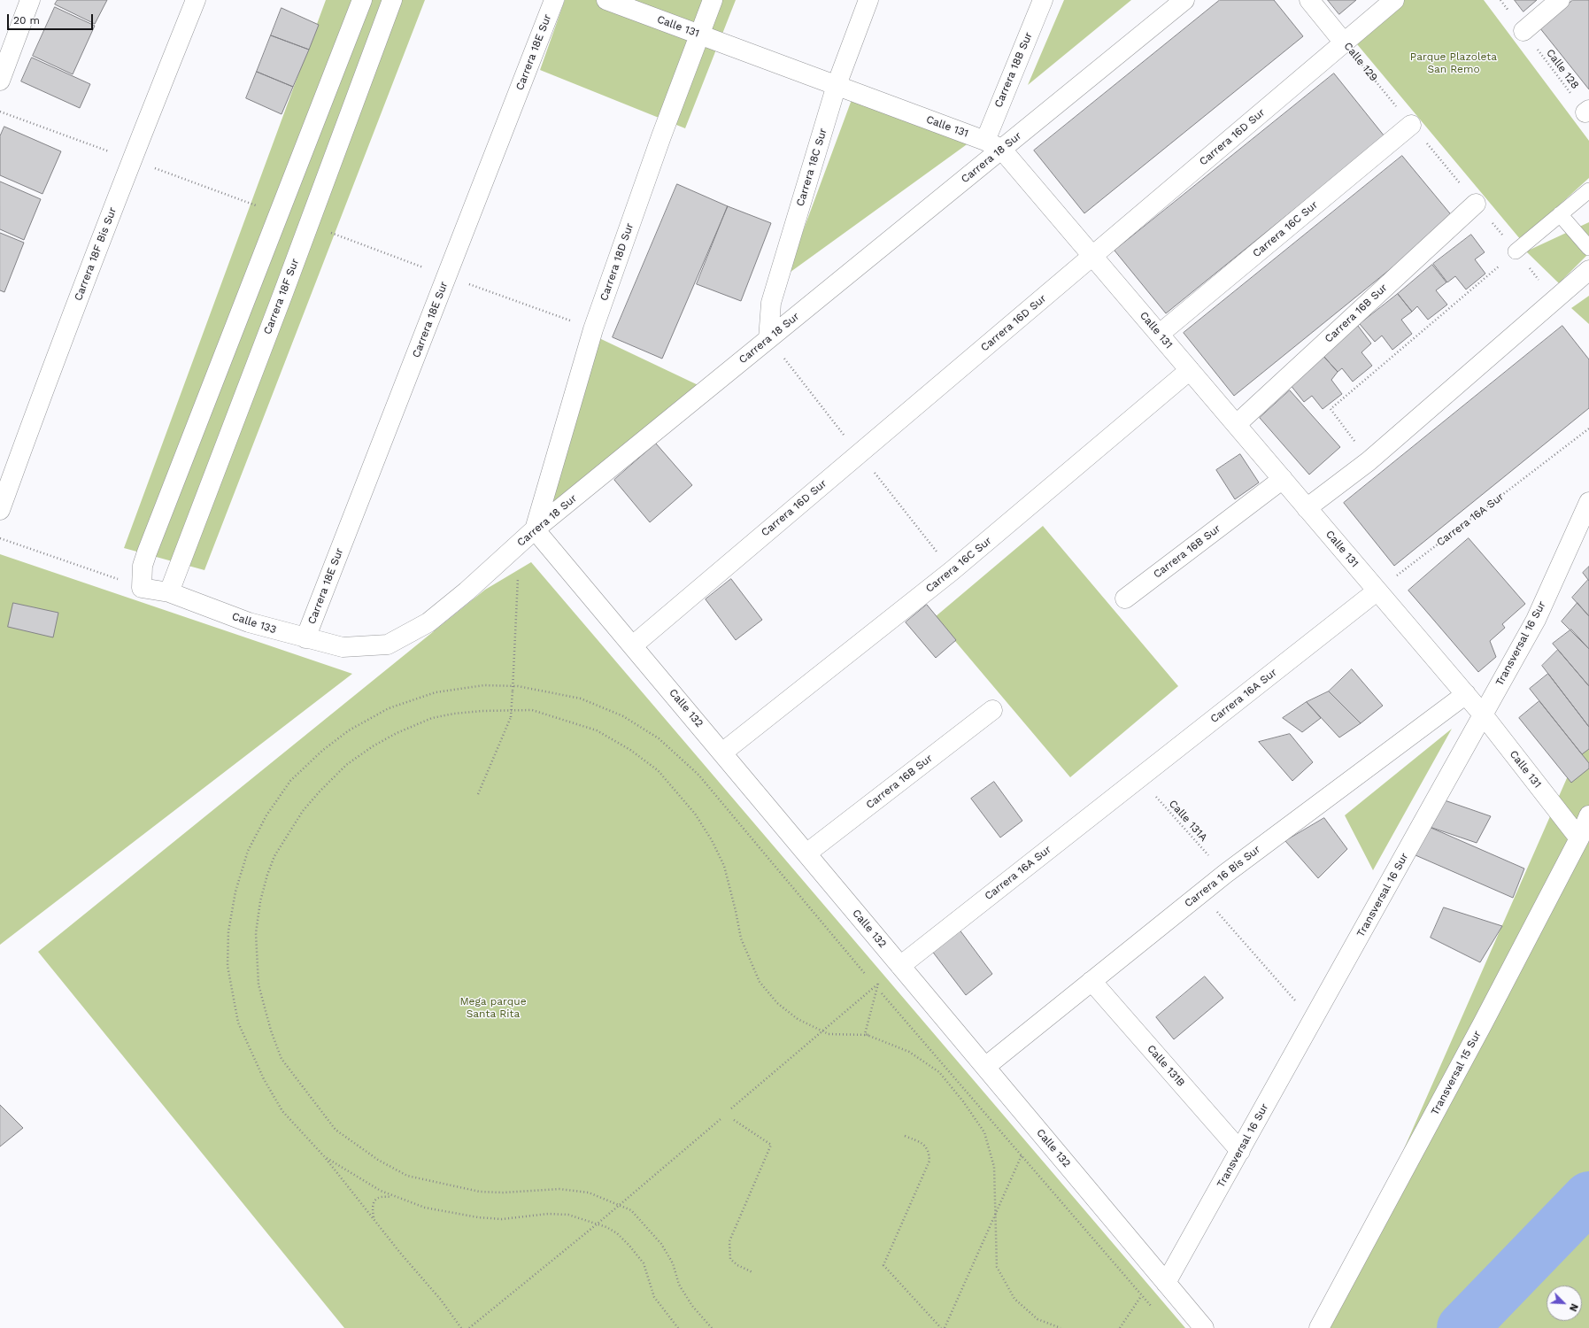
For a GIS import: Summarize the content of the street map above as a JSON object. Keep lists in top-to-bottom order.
{
  "streets": {
    "street": [
      "Calle 131",
      "Carrera 18E Sur",
      "Calle 129",
      "Carrera 18B Sur",
      "Carrera 16D Sur",
      "Carrera 18 Sur",
      "Carrera 18C Sur",
      "Carrera 16C Sur",
      "Carrera 18F Bis Sur",
      "Carrera 18D Sur",
      "Carrera 18F Sur",
      "Carrera 16B Sur",
      "Carrera 16A Sur",
      "Calle 133",
      "Transversal 16 Sur",
      "Calle 132",
      "Carrera 16 Bis Sur",
      "Calle 131B",
      "Transversal 15 Sur"
    ],
    "path": ["Calle 128", "Calle 131A"]
  },
  "crossings": [
    ["Calle 131", "Carrera 18B Sur"],
    ["Calle 131", "Carrera 16D Sur"],
    ["Calle 131", "Carrera 18 Sur"],
    ["Calle 131", "Carrera 18C Sur"],
    ["Calle 131", "Carrera 16C Sur"],
    ["Calle 131", "Carrera 18D Sur"],
    ["Calle 131", "Carrera 16B Sur"],
    ["Calle 131", "Carrera 16A Sur"],
    ["Calle 131", "Transversal 16 Sur"],
    ["Calle 131", "Carrera 16 Bis Sur"],
    ["Calle 131", "Transversal 15 Sur"],
    ["Carrera 18E Sur", "Calle 133"],
    ["Calle 129", "Carrera 16D Sur"],
    ["Calle 129", "Carrera 16C Sur"],
    ["Carrera 18B Sur", "Carrera 18 Sur"],
    ["Carrera 16D Sur", "Calle 132"],
    ["Carrera 18 Sur", "Carrera 18C Sur"],
    ["Carrera 18 Sur", "Carrera 18D Sur"],
    ["Carrera 18 Sur", "Calle 133"],
    ["Carrera 18 Sur", "Calle 132"],
    ["Carrera 16C Sur", "Calle 132"],
    ["Carrera 18D Sur", "Calle 132"],
    ["Carrera 18F Sur", "Calle 133"],
    ["Carrera 16B Sur", "Calle 132"],
    ["Carrera 16A Sur", "Calle 132"],
    ["Carrera 16A Sur", "Calle 131A"],
    ["Transversal 16 Sur", "Calle 132"],
    ["Transversal 16 Sur", "Calle 131B"],
    ["Calle 132", "Carrera 16 Bis Sur"],
    ["Calle 131A", "Carrera 16 Bis Sur"],
    ["Carrera 16 Bis Sur", "Calle 131B"]
  ],
  "parks": ["Parque Plazoleta San Remo", "Mega parque Santa Rita"],
  "scale_bar": "20 m",
  "north": "bottom right"
}
